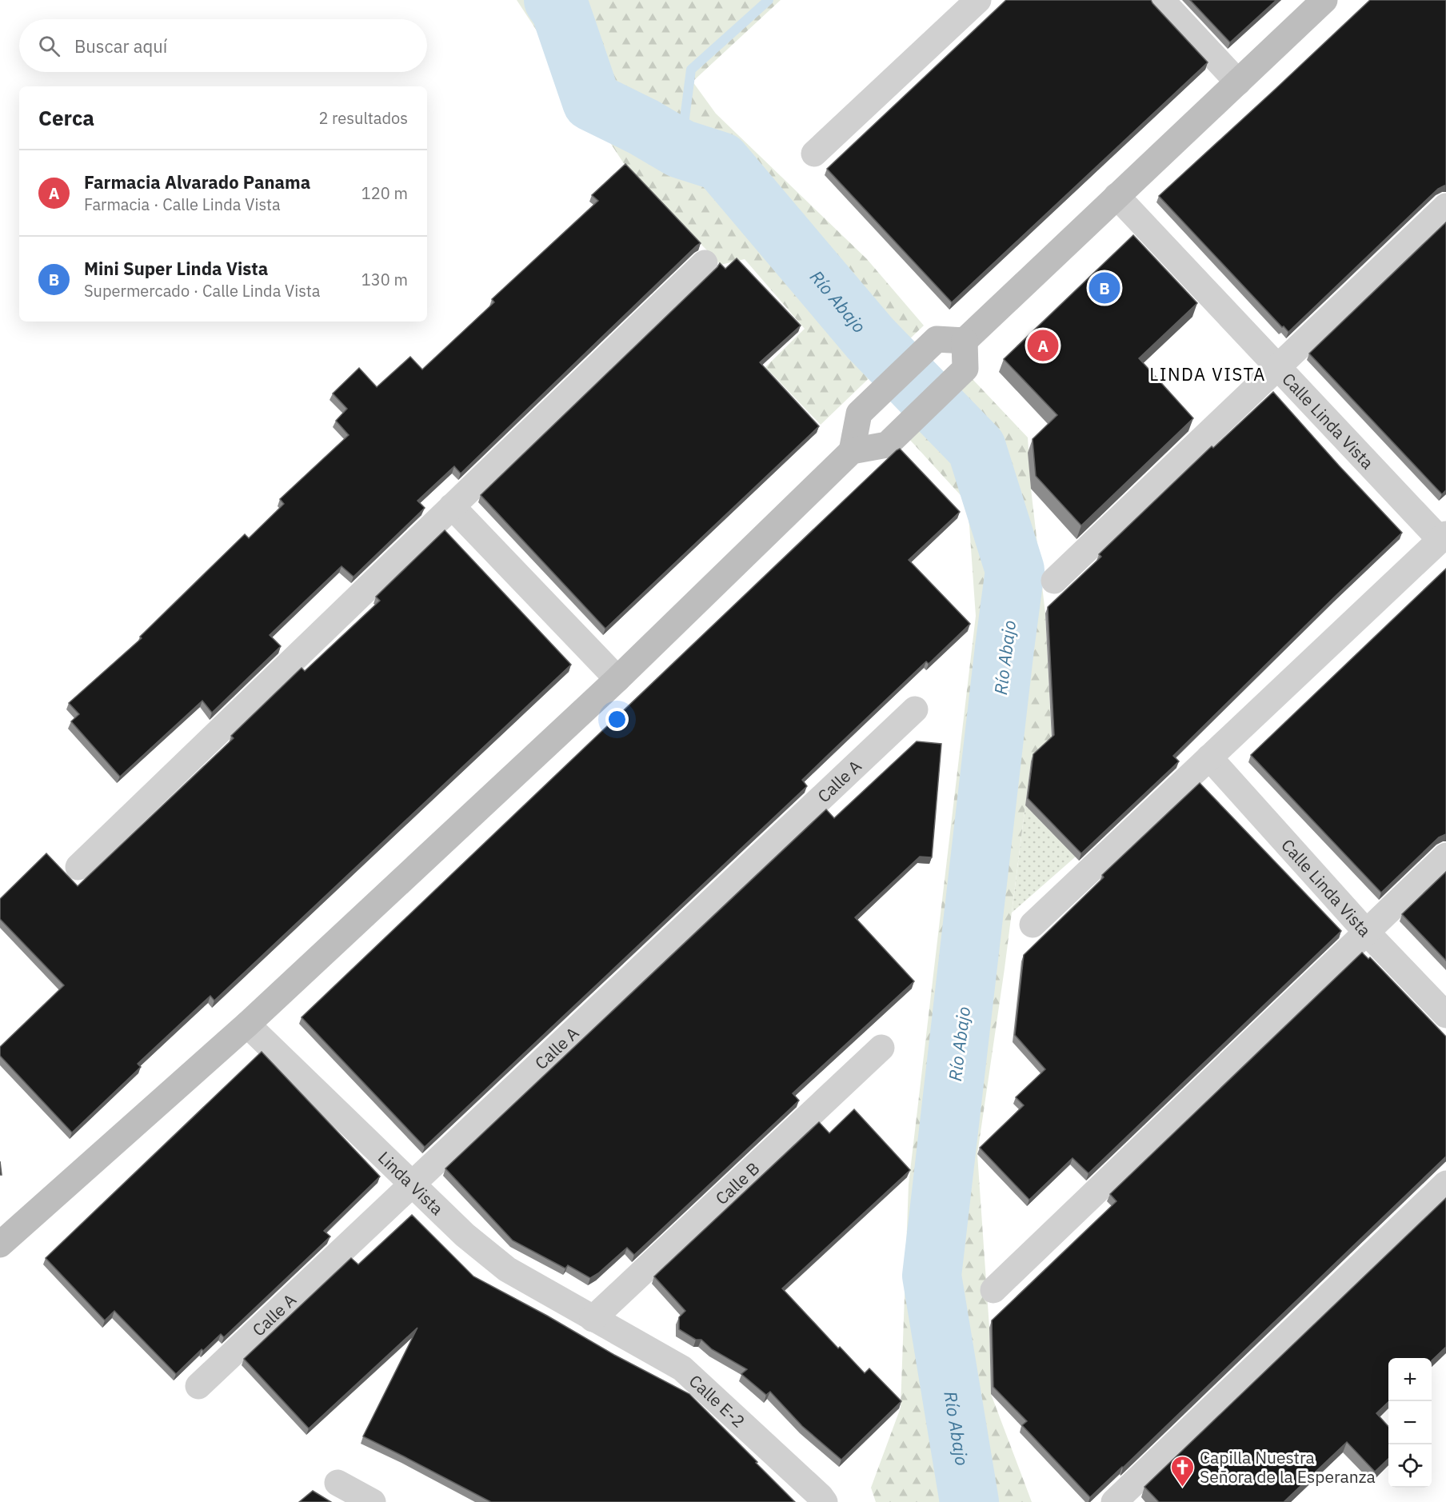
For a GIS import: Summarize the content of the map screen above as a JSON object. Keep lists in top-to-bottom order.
{
  "streets": {
    "street": [
      "Calle Linda Vista",
      "Calle A",
      "Linda Vista",
      "Calle B",
      "Calle E-2"
    ]
  },
  "crossings": [
    ["Calle A", "Linda Vista"],
    ["Linda Vista", "Calle B"],
    ["Linda Vista", "Calle E-2"],
    ["Calle B", "Calle E-2"]
  ],
  "districts": ["LINDA VISTA"],
  "water": ["Río Abajo"],
  "places": {
    "church": ["Capilla Nuestra Señora de la Esperanza"]
  },
  "page": {
    "search": "Buscar aquí",
    "heading": ["Cerca", "2 resultados"],
    "list": [
      {
        "mark": "A",
        "name": "Farmacia Alvarado Panama",
        "note": "Farmacia · Calle Linda Vista",
        "value": "120 m"
      },
      {
        "mark": "B",
        "name": "Mini Super Linda Vista",
        "note": "Supermercado · Calle Linda Vista",
        "value": "130 m"
      }
    ],
    "pins": ["B", "A"],
    "map_buttons": ["+", "−"]
  }
}
